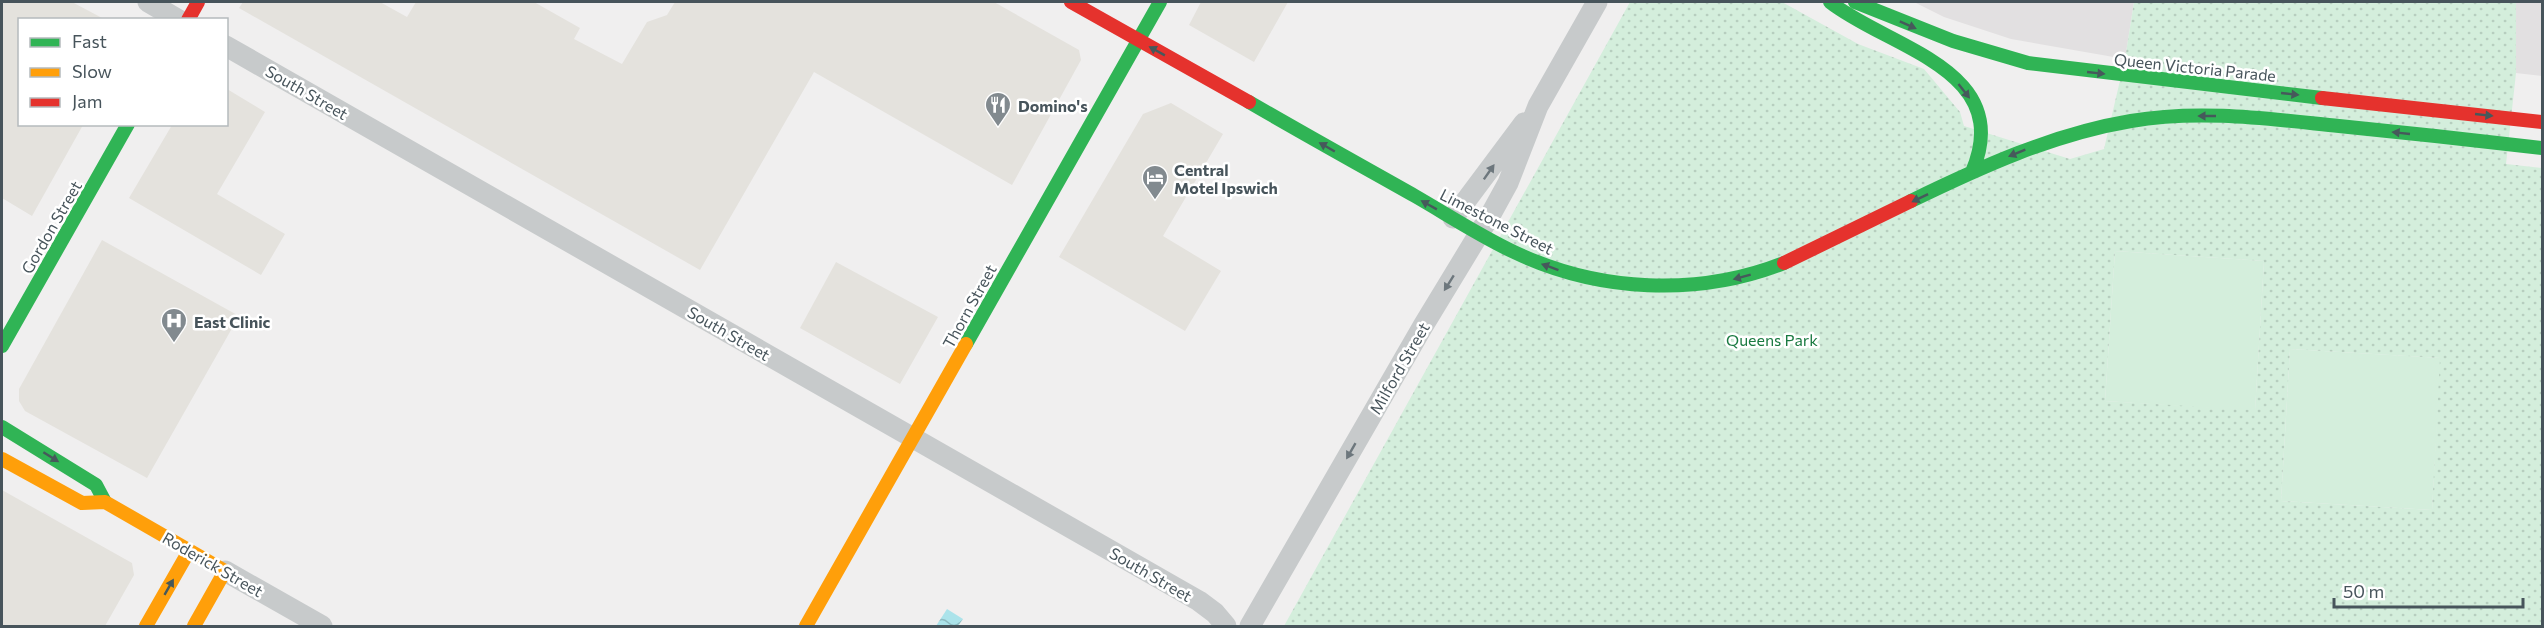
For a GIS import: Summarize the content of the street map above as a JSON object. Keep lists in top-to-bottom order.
{
  "streets": {
    "main road": [
      "Queen Victoria Parade",
      "Limestone Street",
      "Gordon Street",
      "Thorn Street",
      "Roderick Street"
    ],
    "street": ["South Street", "Milford Street"]
  },
  "crossings": [
    ["South Street", "Thorn Street"],
    ["Limestone Street", "Thorn Street"],
    ["Limestone Street", "Milford Street"]
  ],
  "one_way": ["Limestone Street"],
  "parks": ["Queens Park"],
  "places": {
    "restaurant": ["Domino's"],
    "hotel": ["Central Motel Ipswich"],
    "hospital": ["East Clinic"]
  },
  "legend": ["Fast", "Slow", "Jam"],
  "scale_bar": "50 m"
}
